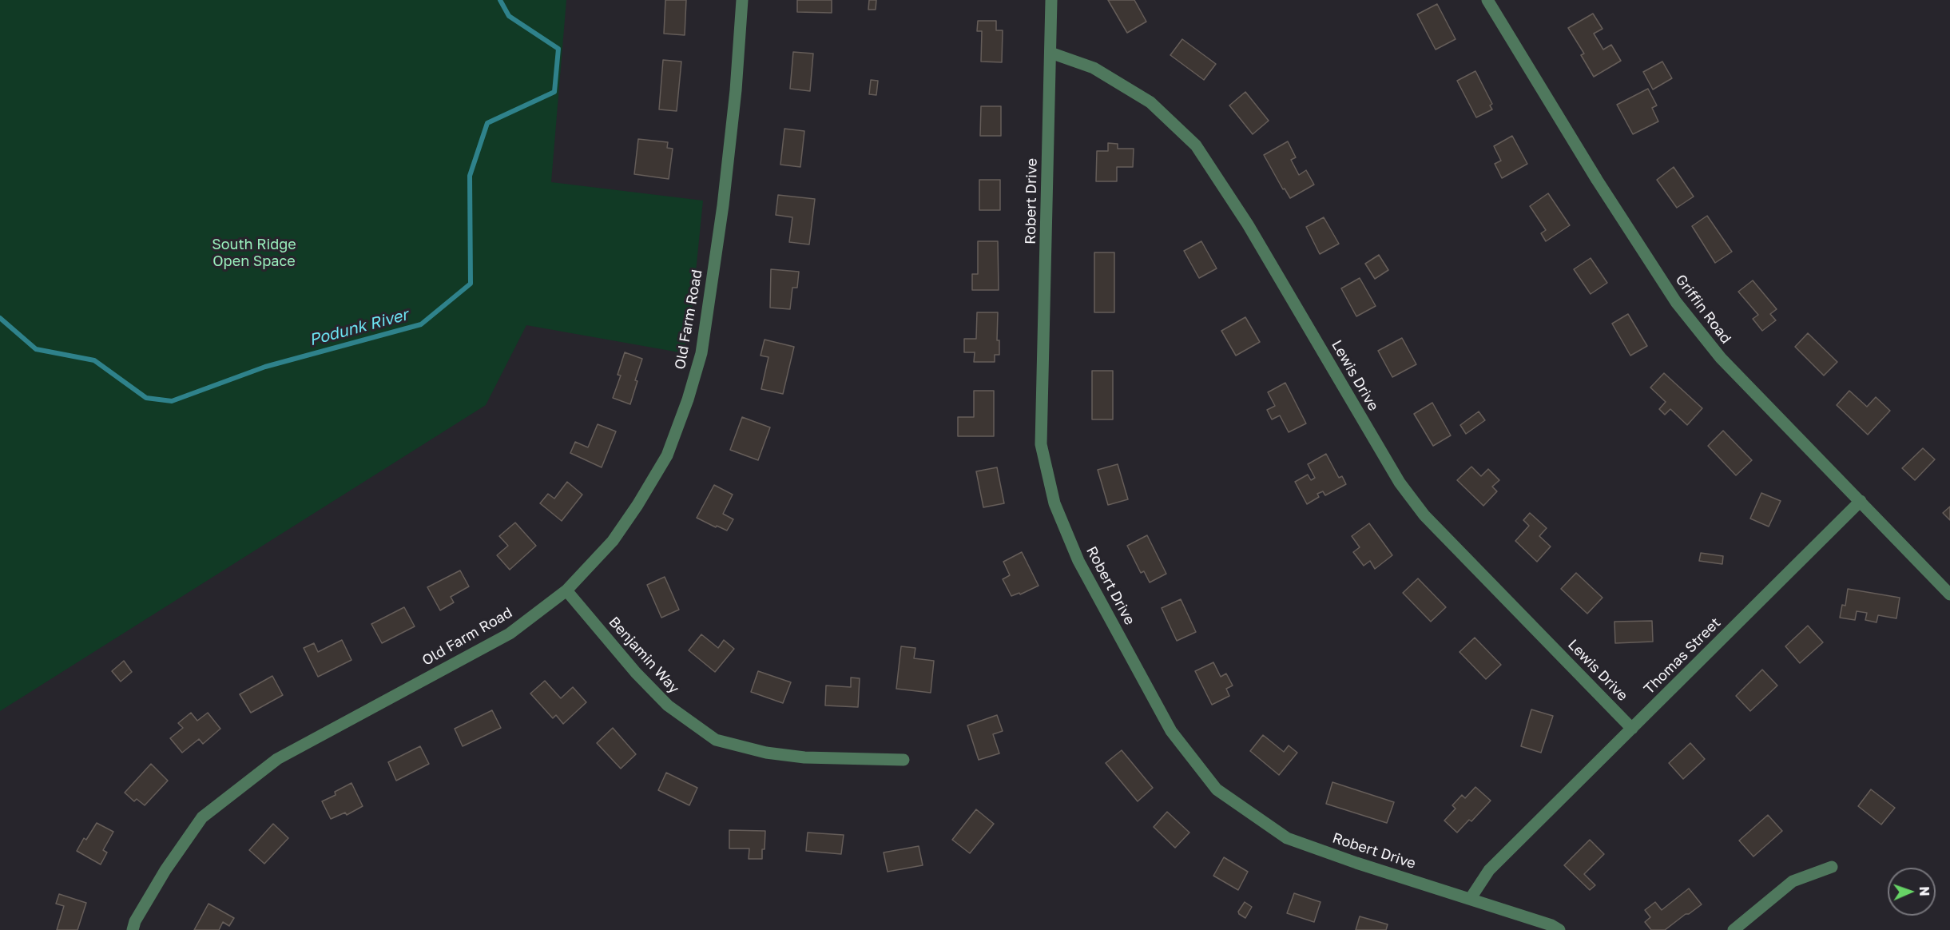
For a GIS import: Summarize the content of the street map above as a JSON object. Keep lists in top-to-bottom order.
{
  "streets": {
    "street": [
      "Robert Drive",
      "Griffin Road",
      "Old Farm Road",
      "Lewis Drive",
      "Benjamin Way",
      "Thomas Street"
    ]
  },
  "crossings": [
    ["Robert Drive", "Lewis Drive"],
    ["Robert Drive", "Thomas Street"],
    ["Griffin Road", "Thomas Street"],
    ["Old Farm Road", "Benjamin Way"],
    ["Lewis Drive", "Thomas Street"]
  ],
  "water": ["Podunk River"],
  "parks": ["South Ridge Open Space"],
  "north": "right"
}
